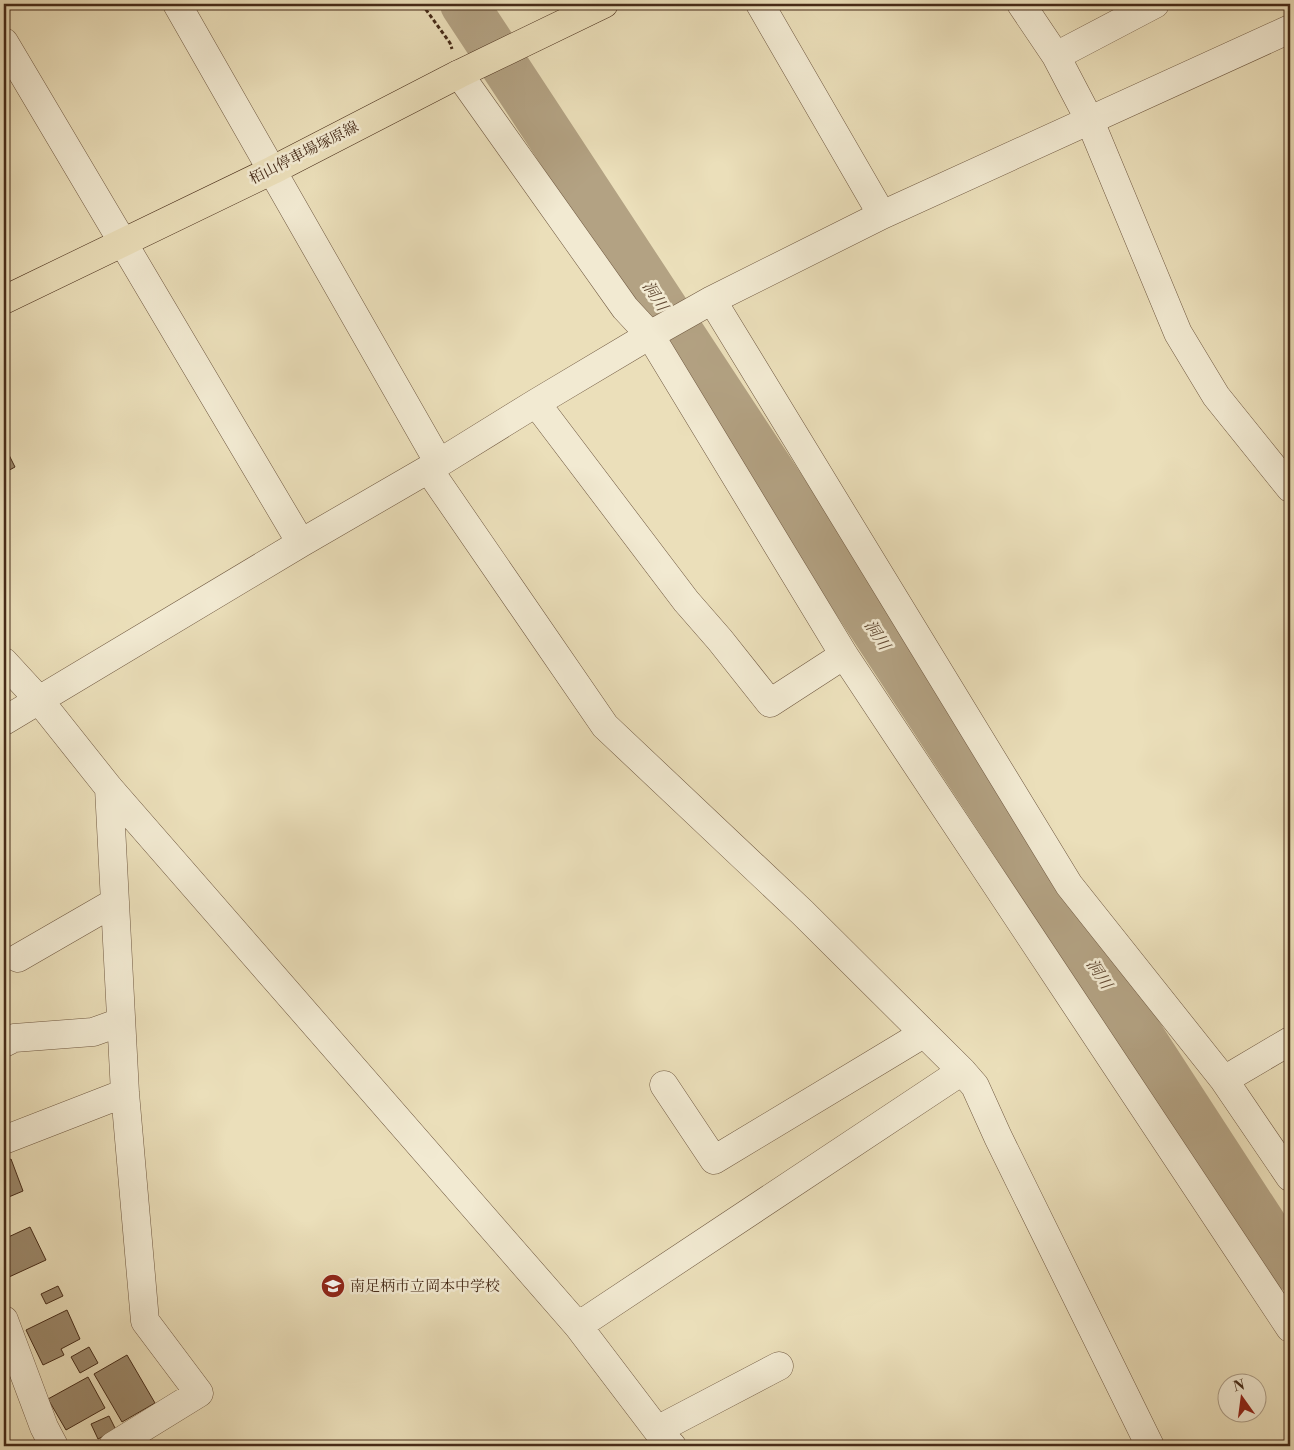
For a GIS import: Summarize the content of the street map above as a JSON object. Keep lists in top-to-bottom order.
{
  "streets": {
    "main road": ["栢山停車場塚原線"]
  },
  "water": ["洞川"],
  "places": {
    "school or university": ["南足柄市立岡本中学校"]
  },
  "north": "top"
}
